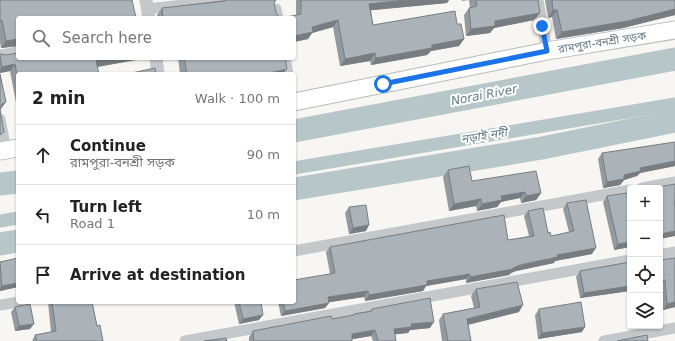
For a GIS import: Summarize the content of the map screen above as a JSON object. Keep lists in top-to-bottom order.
{
  "streets": {
    "main road": ["রামপুরা-বনশ্রী সড়ক"]
  },
  "water": ["Norai River", "নড়াই নদী"],
  "page": {
    "search": "Search here",
    "heading": ["2 min", "Walk · 100 m"],
    "list": [
      ["Continue", "রামপুরা-বনশ্রী সড়ক", "90 m"],
      ["Turn left", "Road 1", "10 m"],
      "Arrive at destination"
    ],
    "map_buttons": ["+", "−"]
  }
}
